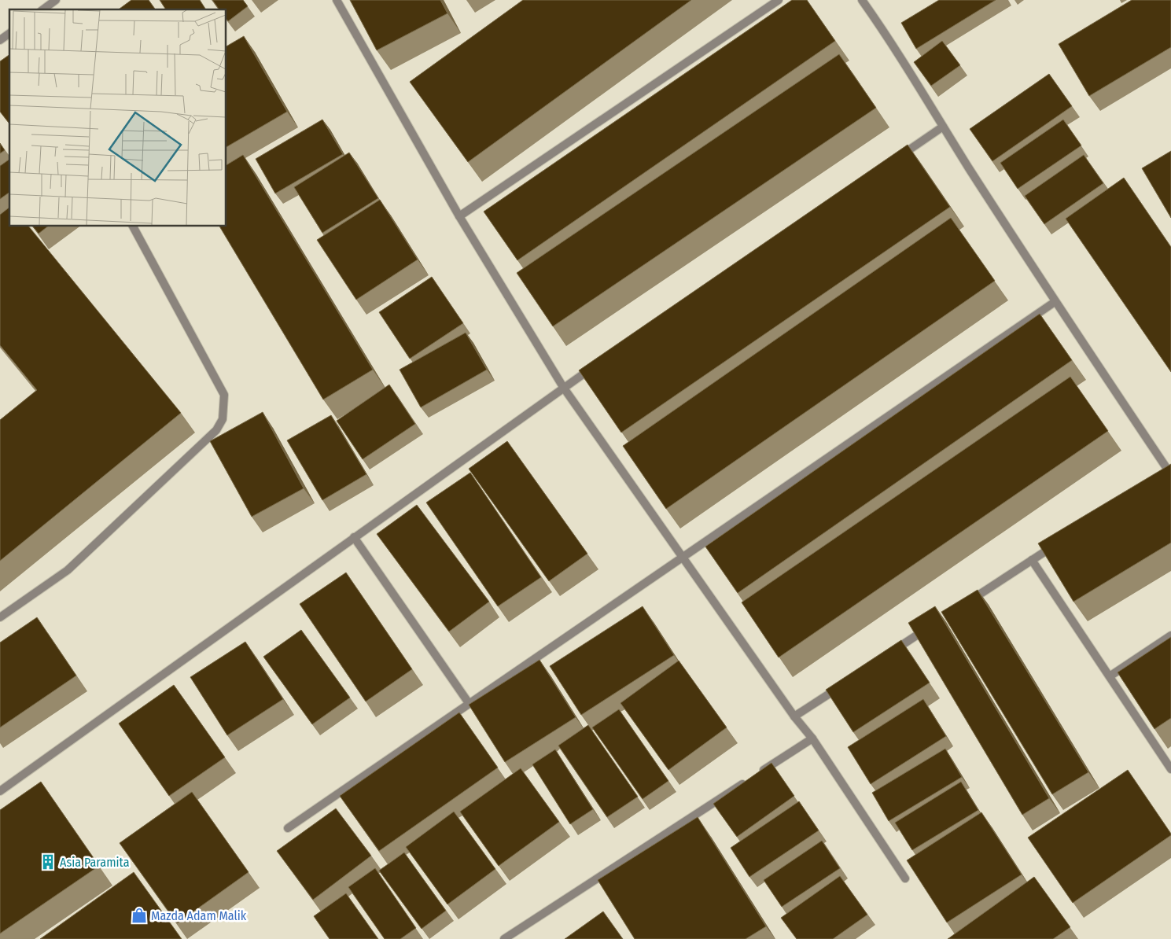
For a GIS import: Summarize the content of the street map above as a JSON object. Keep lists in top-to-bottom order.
{
  "places": {
    "building": ["Asia Paramita"],
    "shop": ["Mazda Adam Malik"]
  }
}
